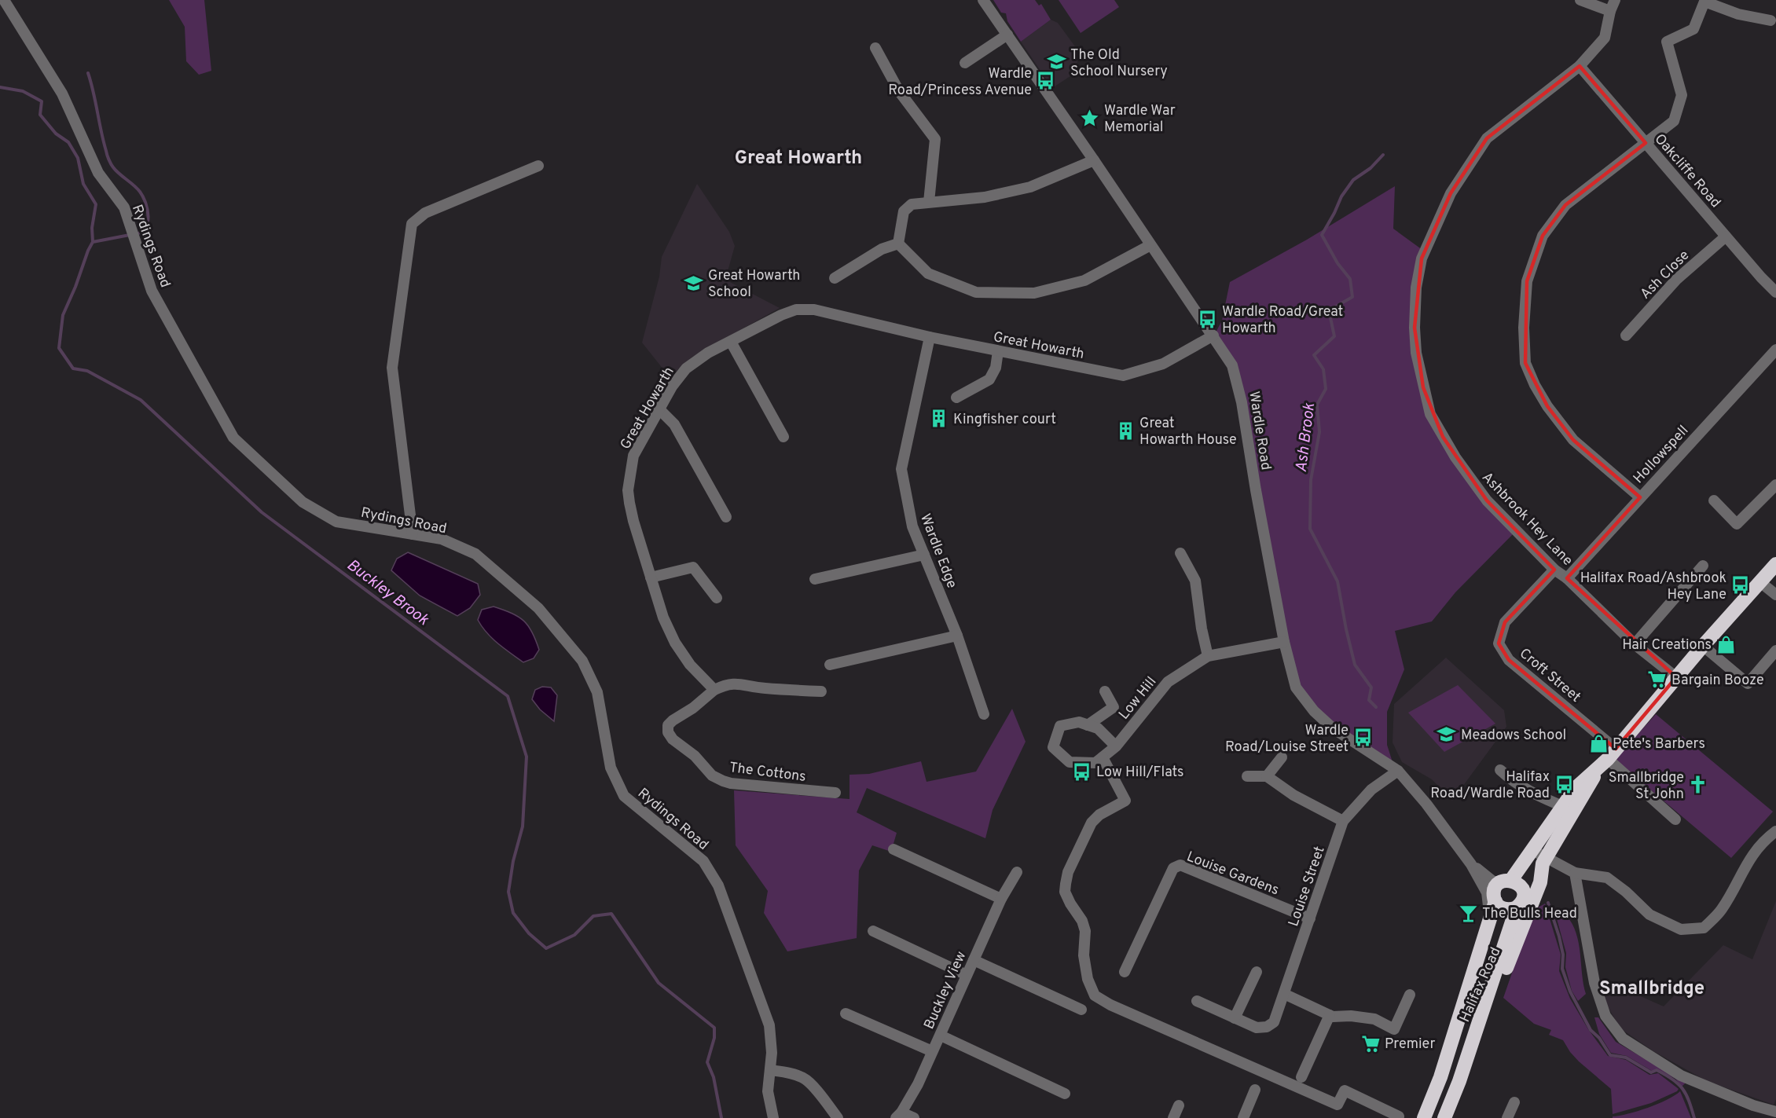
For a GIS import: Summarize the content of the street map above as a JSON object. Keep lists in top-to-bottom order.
{
  "streets": {
    "highway": ["Halifax Road"],
    "street": [
      "Oakcliffe Road",
      "Rydings Road",
      "Ash Close",
      "Great Howarth",
      "Wardle Road",
      "Hollowspell",
      "Ashbrook Hey Lane",
      "Wardle Edge",
      "Croft Street",
      "Low Hill",
      "The Cottons",
      "Louise Gardens",
      "Louise Street",
      "Buckley View"
    ]
  },
  "crossings": [
    ["Oakcliffe Road", "Ash Close"],
    ["Oakcliffe Road", "Ashbrook Hey Lane"],
    ["Great Howarth", "Wardle Road"],
    ["Great Howarth", "Wardle Edge"],
    ["Great Howarth", "The Cottons"],
    ["Wardle Road", "Low Hill"],
    ["Wardle Road", "Louise Street"],
    ["Wardle Road", "Halifax Road"],
    ["Hollowspell", "Ashbrook Hey Lane"],
    ["Ashbrook Hey Lane", "Croft Street"],
    ["Ashbrook Hey Lane", "Halifax Road"],
    ["Croft Street", "Halifax Road"],
    ["Louise Gardens", "Louise Street"]
  ],
  "districts": ["Great Howarth", "Smallbridge"],
  "water": ["Ash Brook", "Buckley Brook"],
  "places": {
    "school or university": ["The Old School Nursery", "Great Howarth School", "Meadows School"],
    "bus stop": [
      "Wardle Road/Princess Avenue",
      "Wardle Road/Great Howarth",
      "Halifax Road/Ashbrook Hey Lane",
      "Wardle Road/Louise Street",
      "Low Hill/Flats",
      "Halifax Road/Wardle Road"
    ],
    "place": ["Wardle War Memorial"],
    "building": ["Kingfisher court", "Great Howarth House"],
    "shop": ["Hair Creations", "Pete's Barbers"],
    "supermarket": ["Bargain Booze", "Premier"],
    "church": ["Smallbridge St John"],
    "bar": ["The Bulls Head"]
  }
}
